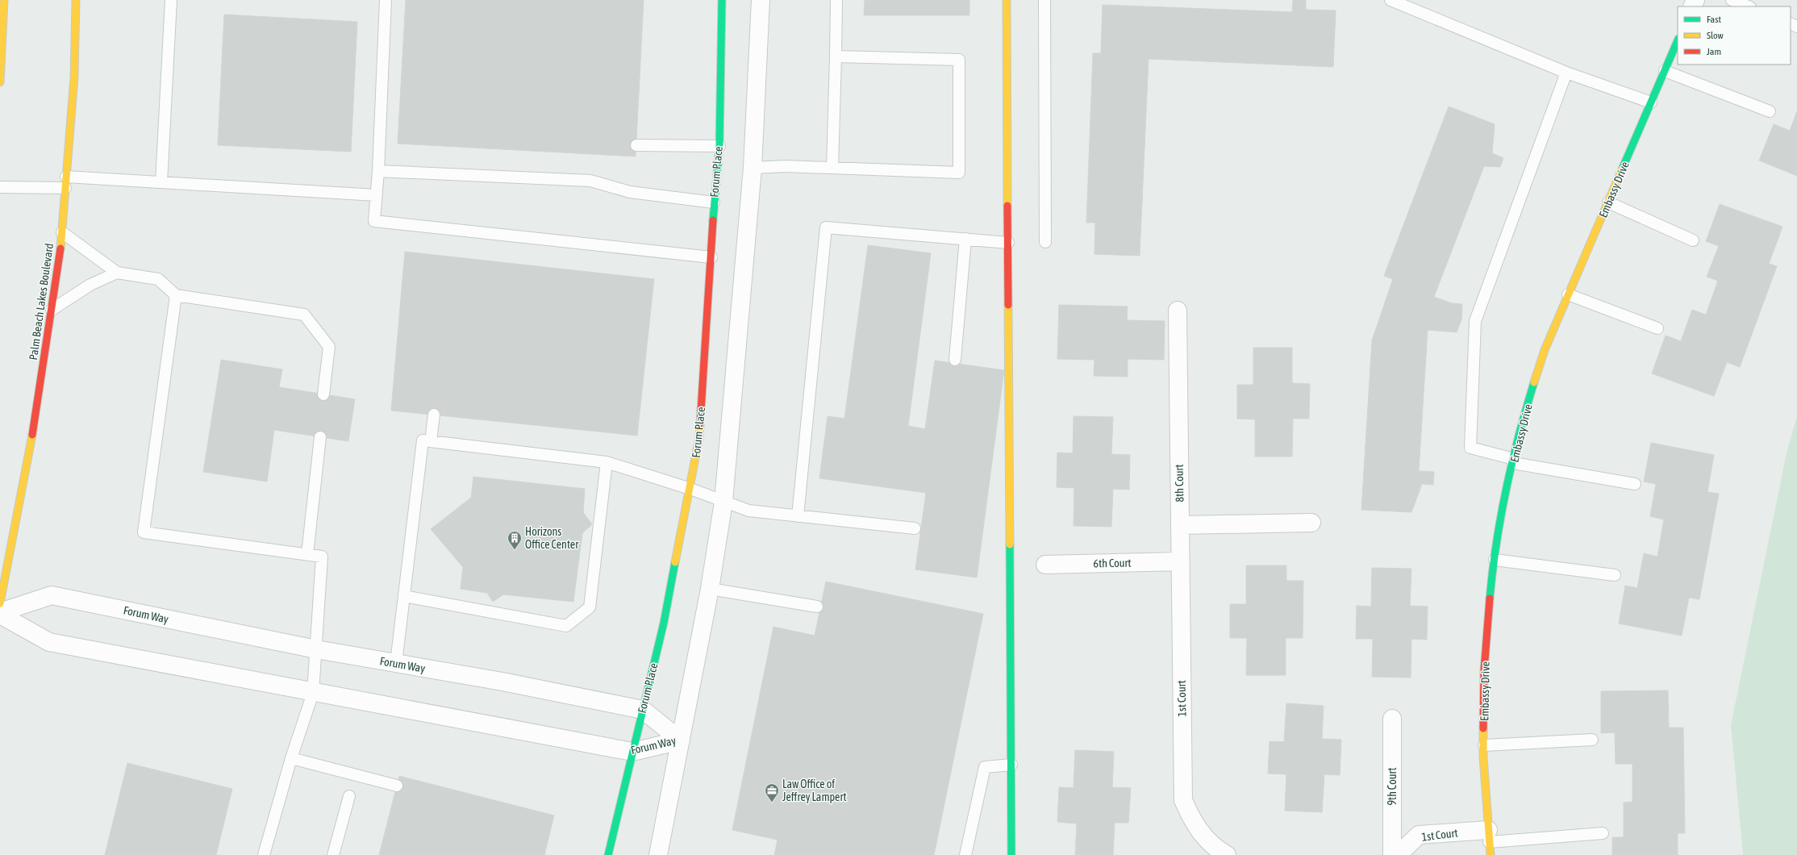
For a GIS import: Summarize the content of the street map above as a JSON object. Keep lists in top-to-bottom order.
{
  "streets": {
    "street": [
      "Forum Place",
      "Embassy Drive",
      "Palm Beach Lakes Boulevard",
      "8th Court",
      "6th Court",
      "Forum Way",
      "1st Court",
      "9th Court"
    ]
  },
  "crossings": [
    ["Forum Place", "Forum Way"],
    ["Embassy Drive", "1st Court"],
    ["8th Court", "1st Court"],
    ["6th Court", "1st Court"]
  ],
  "places": {
    "building": ["Horizons Office Center"],
    "office": ["Law Office of Jeffrey Lampert"]
  },
  "legend": ["Fast", "Slow", "Jam"]
}
